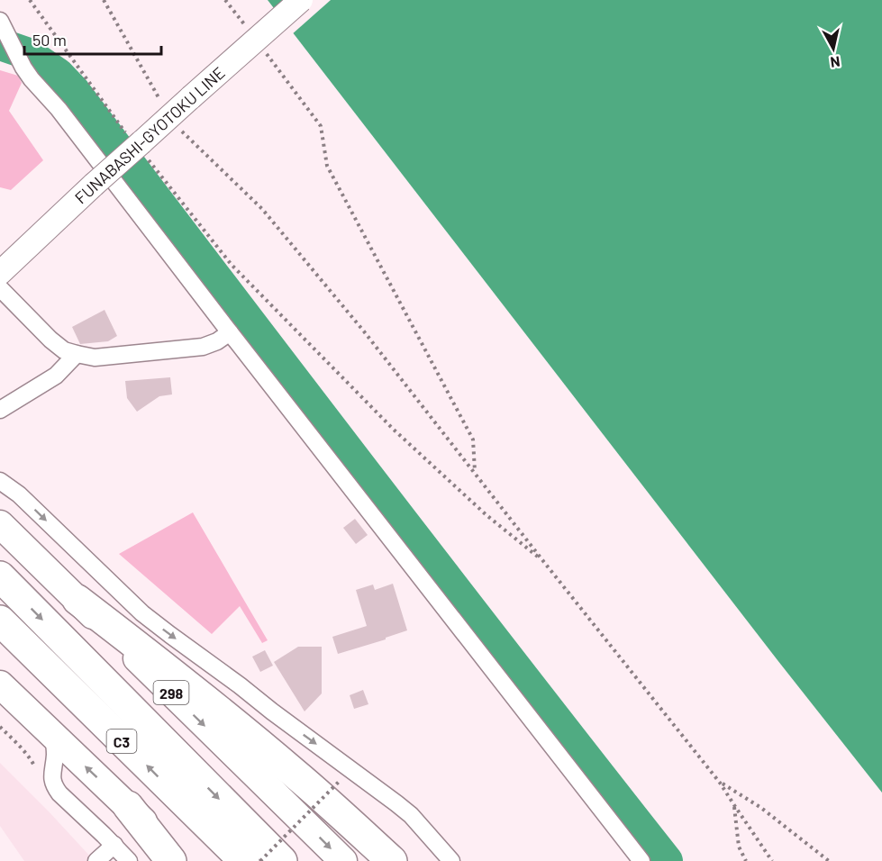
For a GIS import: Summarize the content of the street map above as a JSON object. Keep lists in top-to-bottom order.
{
  "streets": {
    "highway": ["298", "C3"],
    "main road": ["FUNABASHI-GYOTOKU LINE"]
  },
  "scale_bar": "50 m",
  "north": "bottom"
}
